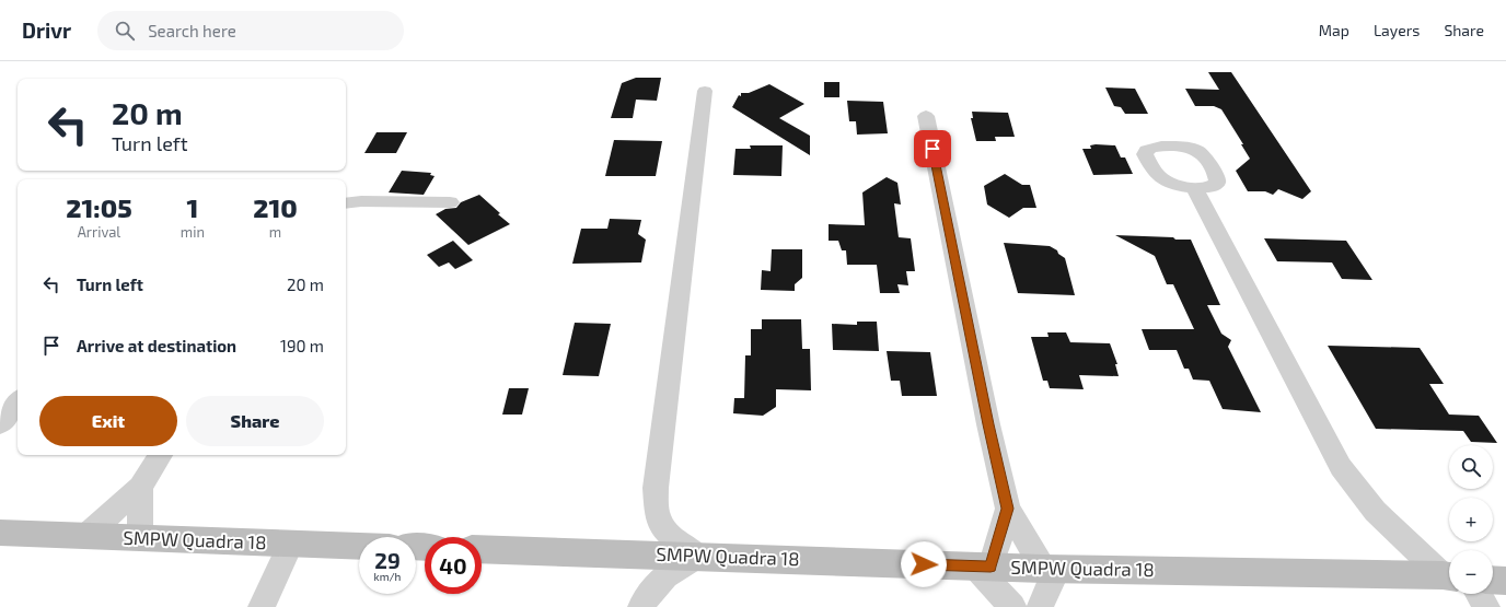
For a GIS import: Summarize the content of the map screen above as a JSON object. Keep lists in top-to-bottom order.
{
  "streets": {
    "street": ["SMPW Quadra 18"]
  },
  "page": {
    "header": "Drivr",
    "search": "Search here",
    "nav": ["Map", "Layers", "Share"],
    "turn": ["20 m", "Turn left"],
    "eta": [
      "21:05",
      "Arrival",
      "1",
      "min",
      "210",
      "m"
    ],
    "list": [
      {
        "name": "Turn left",
        "value": "20 m"
      },
      {
        "name": "Arrive at destination",
        "value": "190 m"
      }
    ],
    "buttons": ["Exit", "Share"],
    "map_buttons": ["+", "−"],
    "speed": "29 km/h",
    "limit": "40"
  }
}
